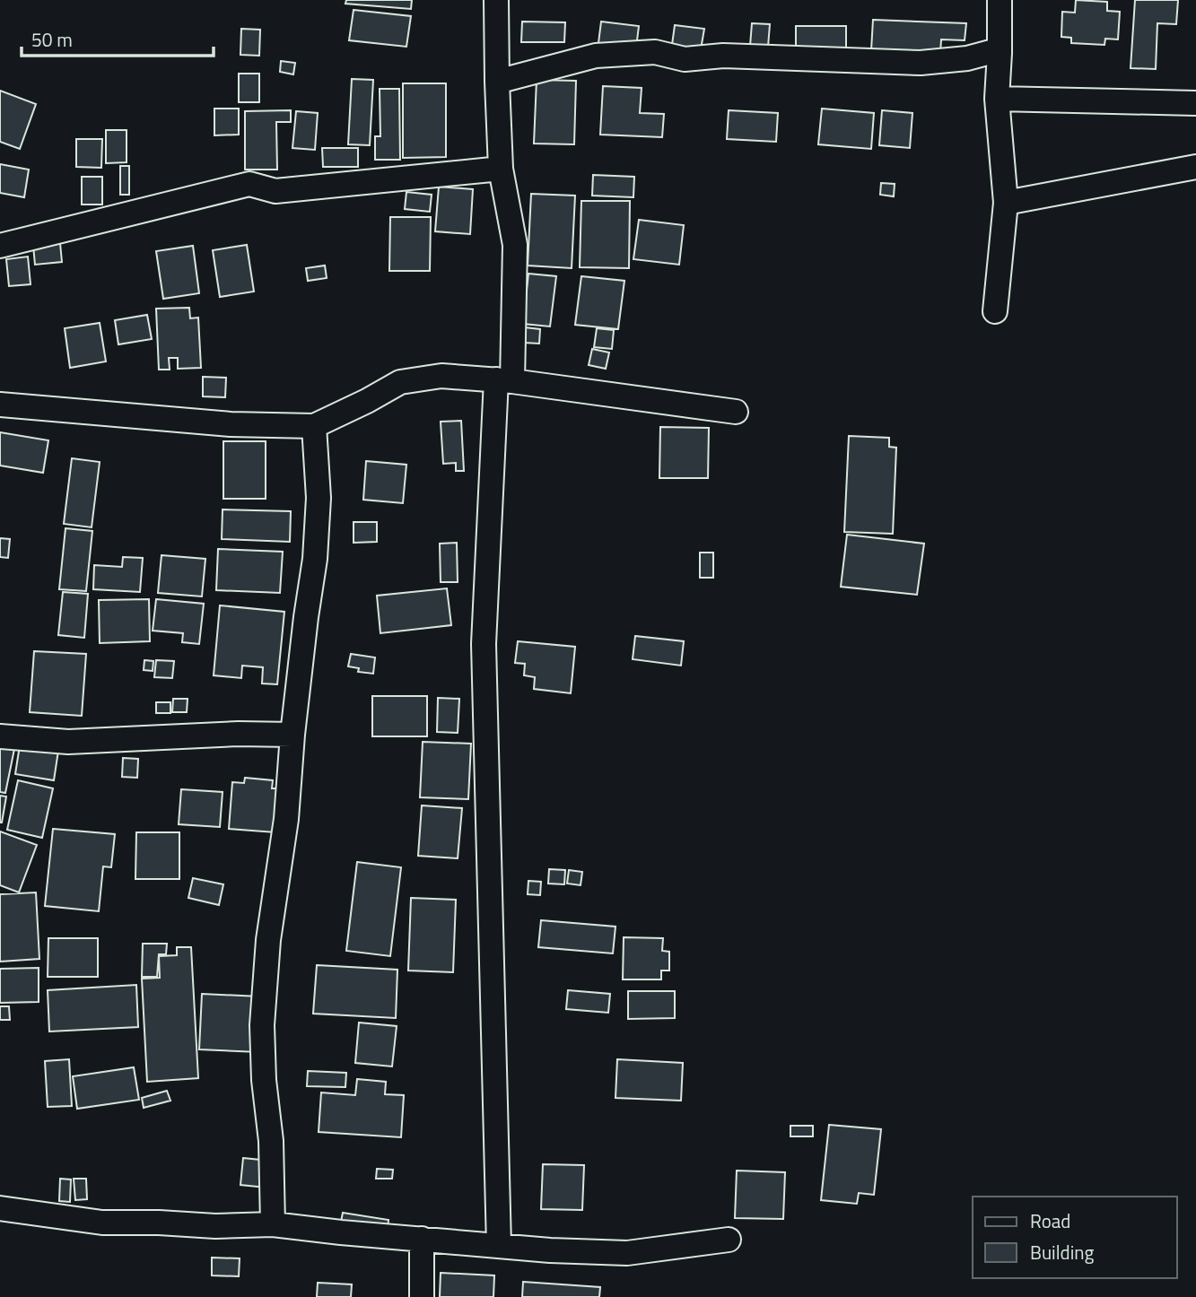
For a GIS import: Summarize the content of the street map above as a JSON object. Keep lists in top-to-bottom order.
{
  "legend": ["Road", "Building"],
  "scale_bar": "50 m"
}
